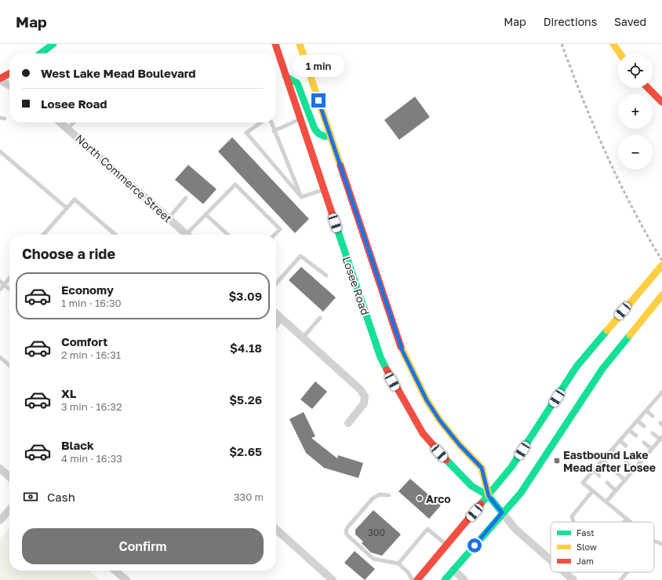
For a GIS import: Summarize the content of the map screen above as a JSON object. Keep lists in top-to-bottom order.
{
  "streets": {
    "main road": ["Losee Road"],
    "street": ["North Commerce Street"]
  },
  "places": {
    "transit": ["Eastbound Lake Mead after Losee"],
    "other": ["Arco"]
  },
  "house_numbers": ["300"],
  "legend": ["Fast", "Slow", "Jam"],
  "page": {
    "header": "Map",
    "nav": ["Map", "Directions", "Saved"],
    "map_buttons": ["+", "−"],
    "banner": ["West Lake Mead Boulevard", "Losee Road"],
    "bubble": "1 min",
    "heading": "Choose a ride",
    "list": [
      {
        "name": "Economy",
        "note": "1 min · 16:30",
        "value": "$3.09"
      },
      {
        "name": "Comfort",
        "note": "2 min · 16:31",
        "value": "$4.18"
      },
      {
        "name": "XL",
        "note": "3 min · 16:32",
        "value": "$5.26"
      },
      {
        "name": "Black",
        "note": "4 min · 16:33",
        "value": "$2.65"
      }
    ],
    "pay": ["Cash", "330 m"],
    "buttons": "Confirm"
  }
}
